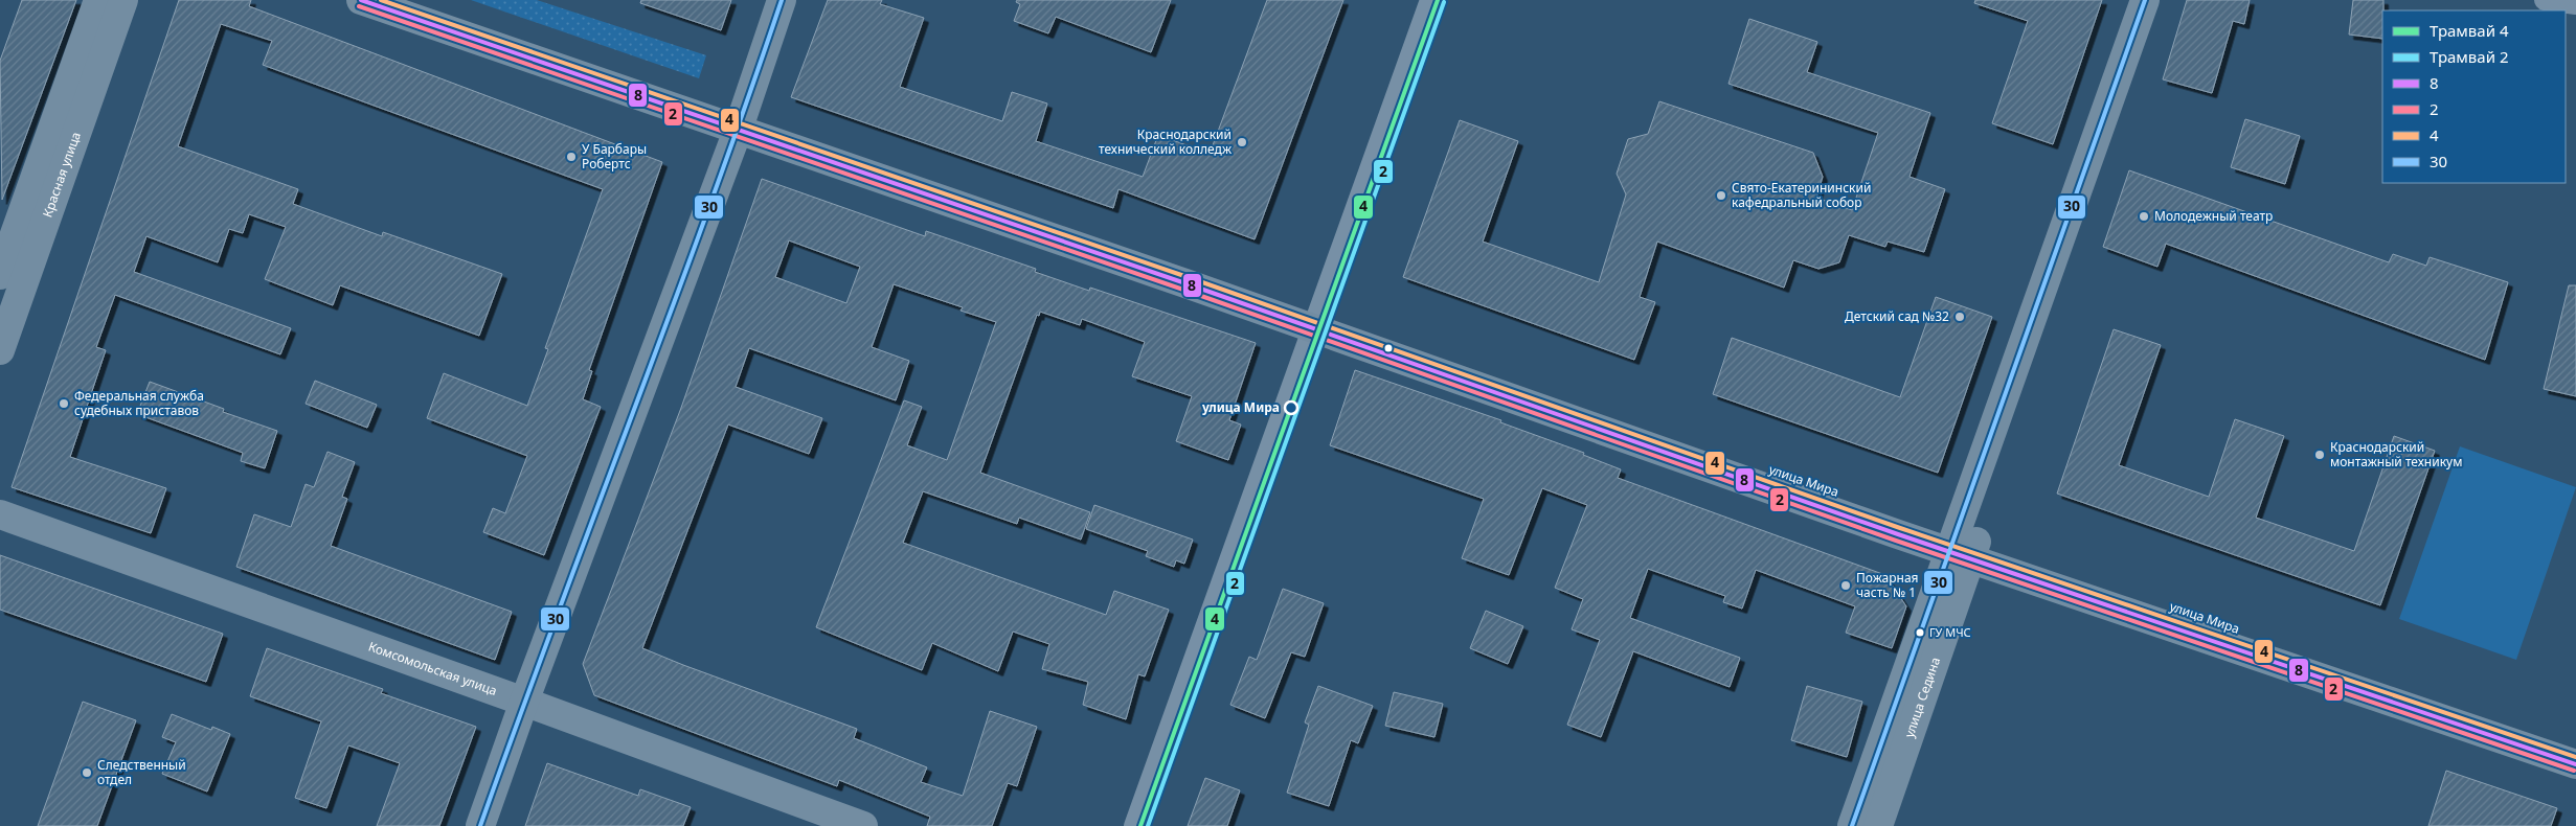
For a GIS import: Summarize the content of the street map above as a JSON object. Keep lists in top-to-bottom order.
{
  "streets": {
    "street": [
      "Красная улица",
      "улица Мира",
      "Комсомольская улица",
      "улица Седина"
    ]
  },
  "crossings": [
    ["улица Мира", "улица Седина"]
  ],
  "places": [
    "Краснодарский технический колледж",
    "У Барбары Робертс",
    "Свято-Екатерининский кафедральный собор",
    "Молодежный театр",
    "Детский сад №32",
    "Федеральная служба судебных приставов",
    "улица Мира",
    "Краснодарский монтажный техникум",
    "Пожарная часть № 1",
    "ГУ МЧС",
    "Следственный отдел"
  ],
  "lines": [
    "tram line 4",
    "transit line 8",
    "transit line 4",
    "transit line 30",
    "tram line 2",
    "transit line 2"
  ],
  "legend": [
    "Трамвай 4",
    "Трамвай 2",
    "8",
    "2",
    "4",
    "30"
  ]
}
